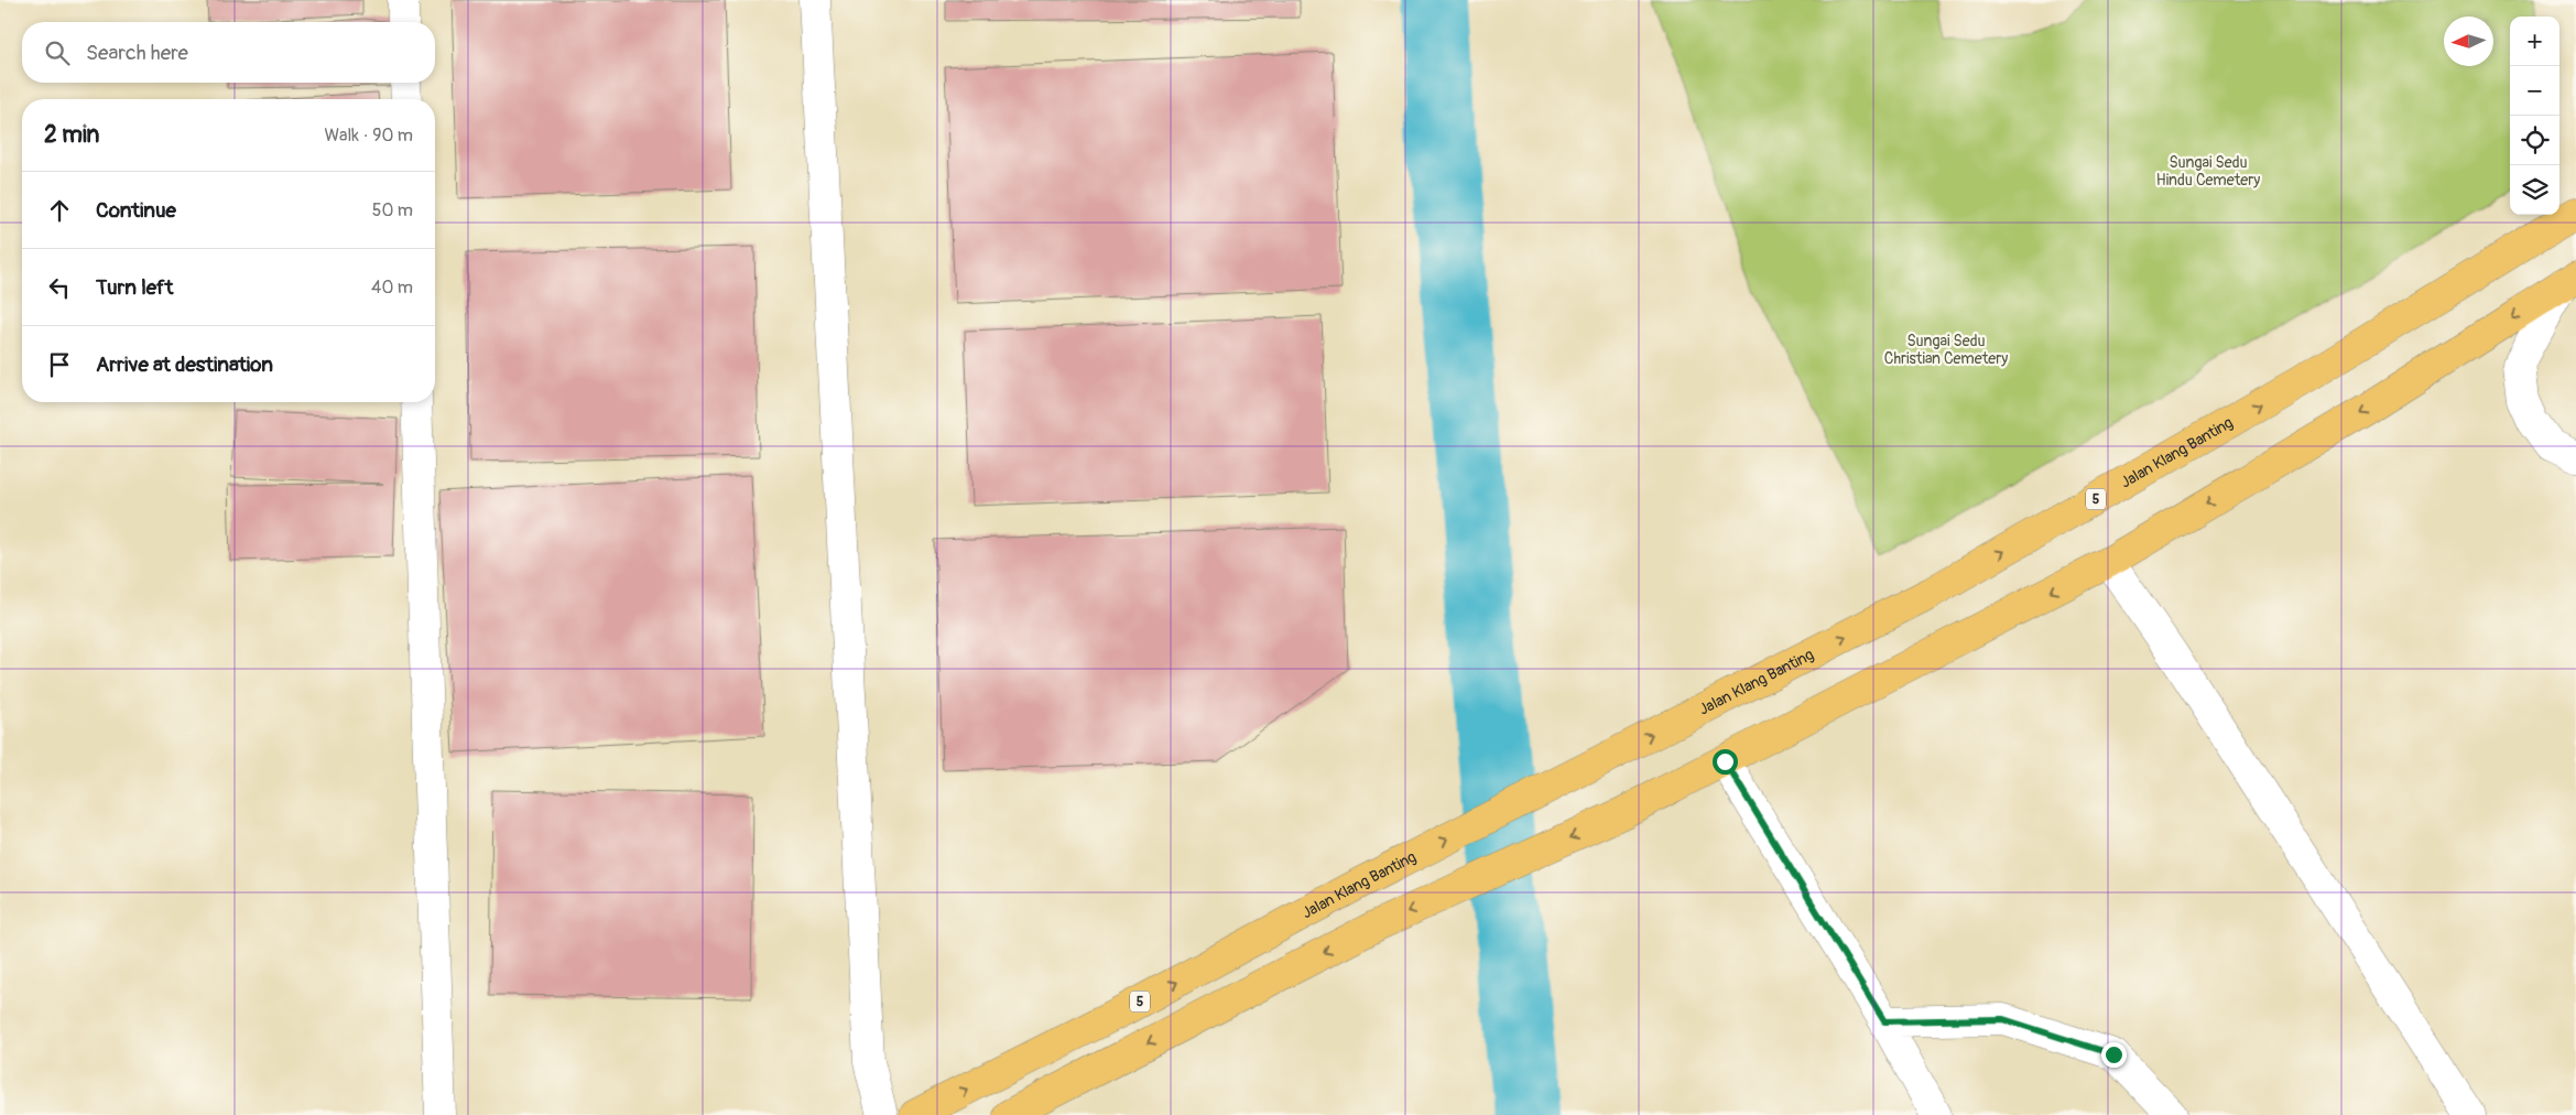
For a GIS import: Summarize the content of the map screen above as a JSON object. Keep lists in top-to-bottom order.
{
  "streets": {
    "highway": ["Jalan Klang Banting", "5"]
  },
  "parks": ["Sungai Sedu Hindu Cemetery", "Sungai Sedu Christian Cemetery"],
  "north": "left",
  "page": {
    "map_buttons": ["+", "−"],
    "search": "Search here",
    "heading": ["2 min", "Walk · 90 m"],
    "list": [
      ["Continue", "50 m"],
      ["Turn left", "40 m"],
      "Arrive at destination"
    ]
  }
}
